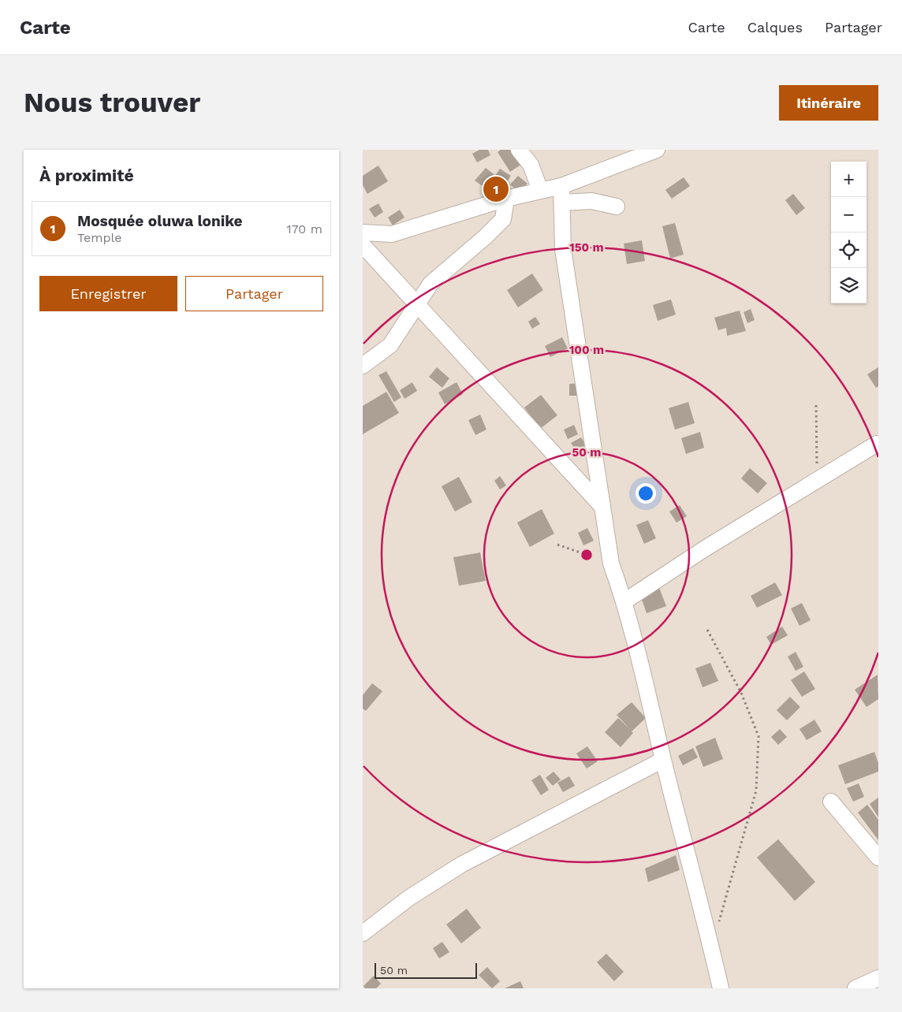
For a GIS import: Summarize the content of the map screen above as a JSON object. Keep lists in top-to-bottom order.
{
  "scale_bar": "50 m",
  "page": {
    "header": "Carte",
    "nav": ["Carte", "Calques", "Partager"],
    "buttons": [
      "Itinéraire",
      ["Enregistrer", "Partager"]
    ],
    "title": "Nous trouver",
    "heading": "À proximité",
    "map_buttons": ["+", "−"],
    "pins": "1",
    "list": [
      {
        "mark": "1",
        "name": "Mosquée oluwa lonike",
        "note": "Temple",
        "value": "170 m"
      }
    ],
    "scale": "50 m"
  },
  "rings": ["150 m", "100 m", "50 m"]
}
